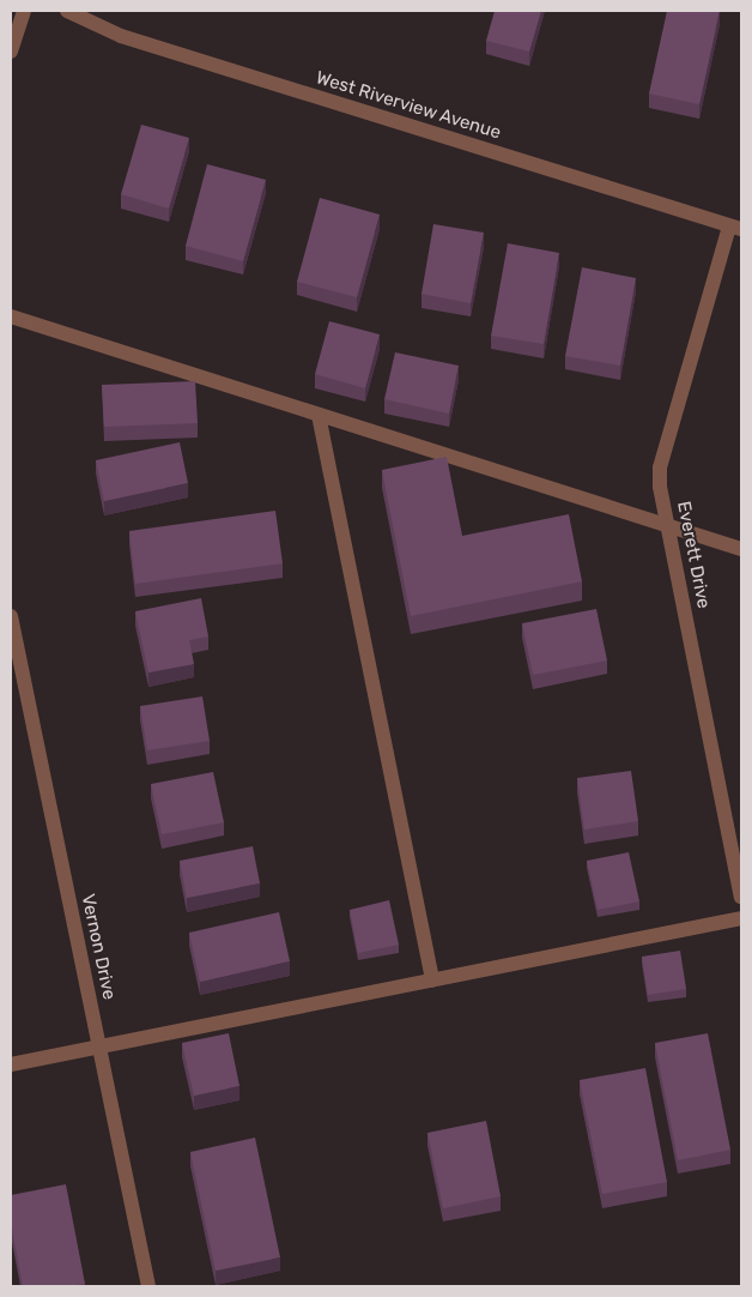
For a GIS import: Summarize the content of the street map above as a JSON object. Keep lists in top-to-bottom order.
{
  "streets": {
    "street": ["West Riverview Avenue", "Everett Drive", "Vernon Drive"]
  },
  "crossings": [
    ["West Riverview Avenue", "Everett Drive"]
  ]
}
